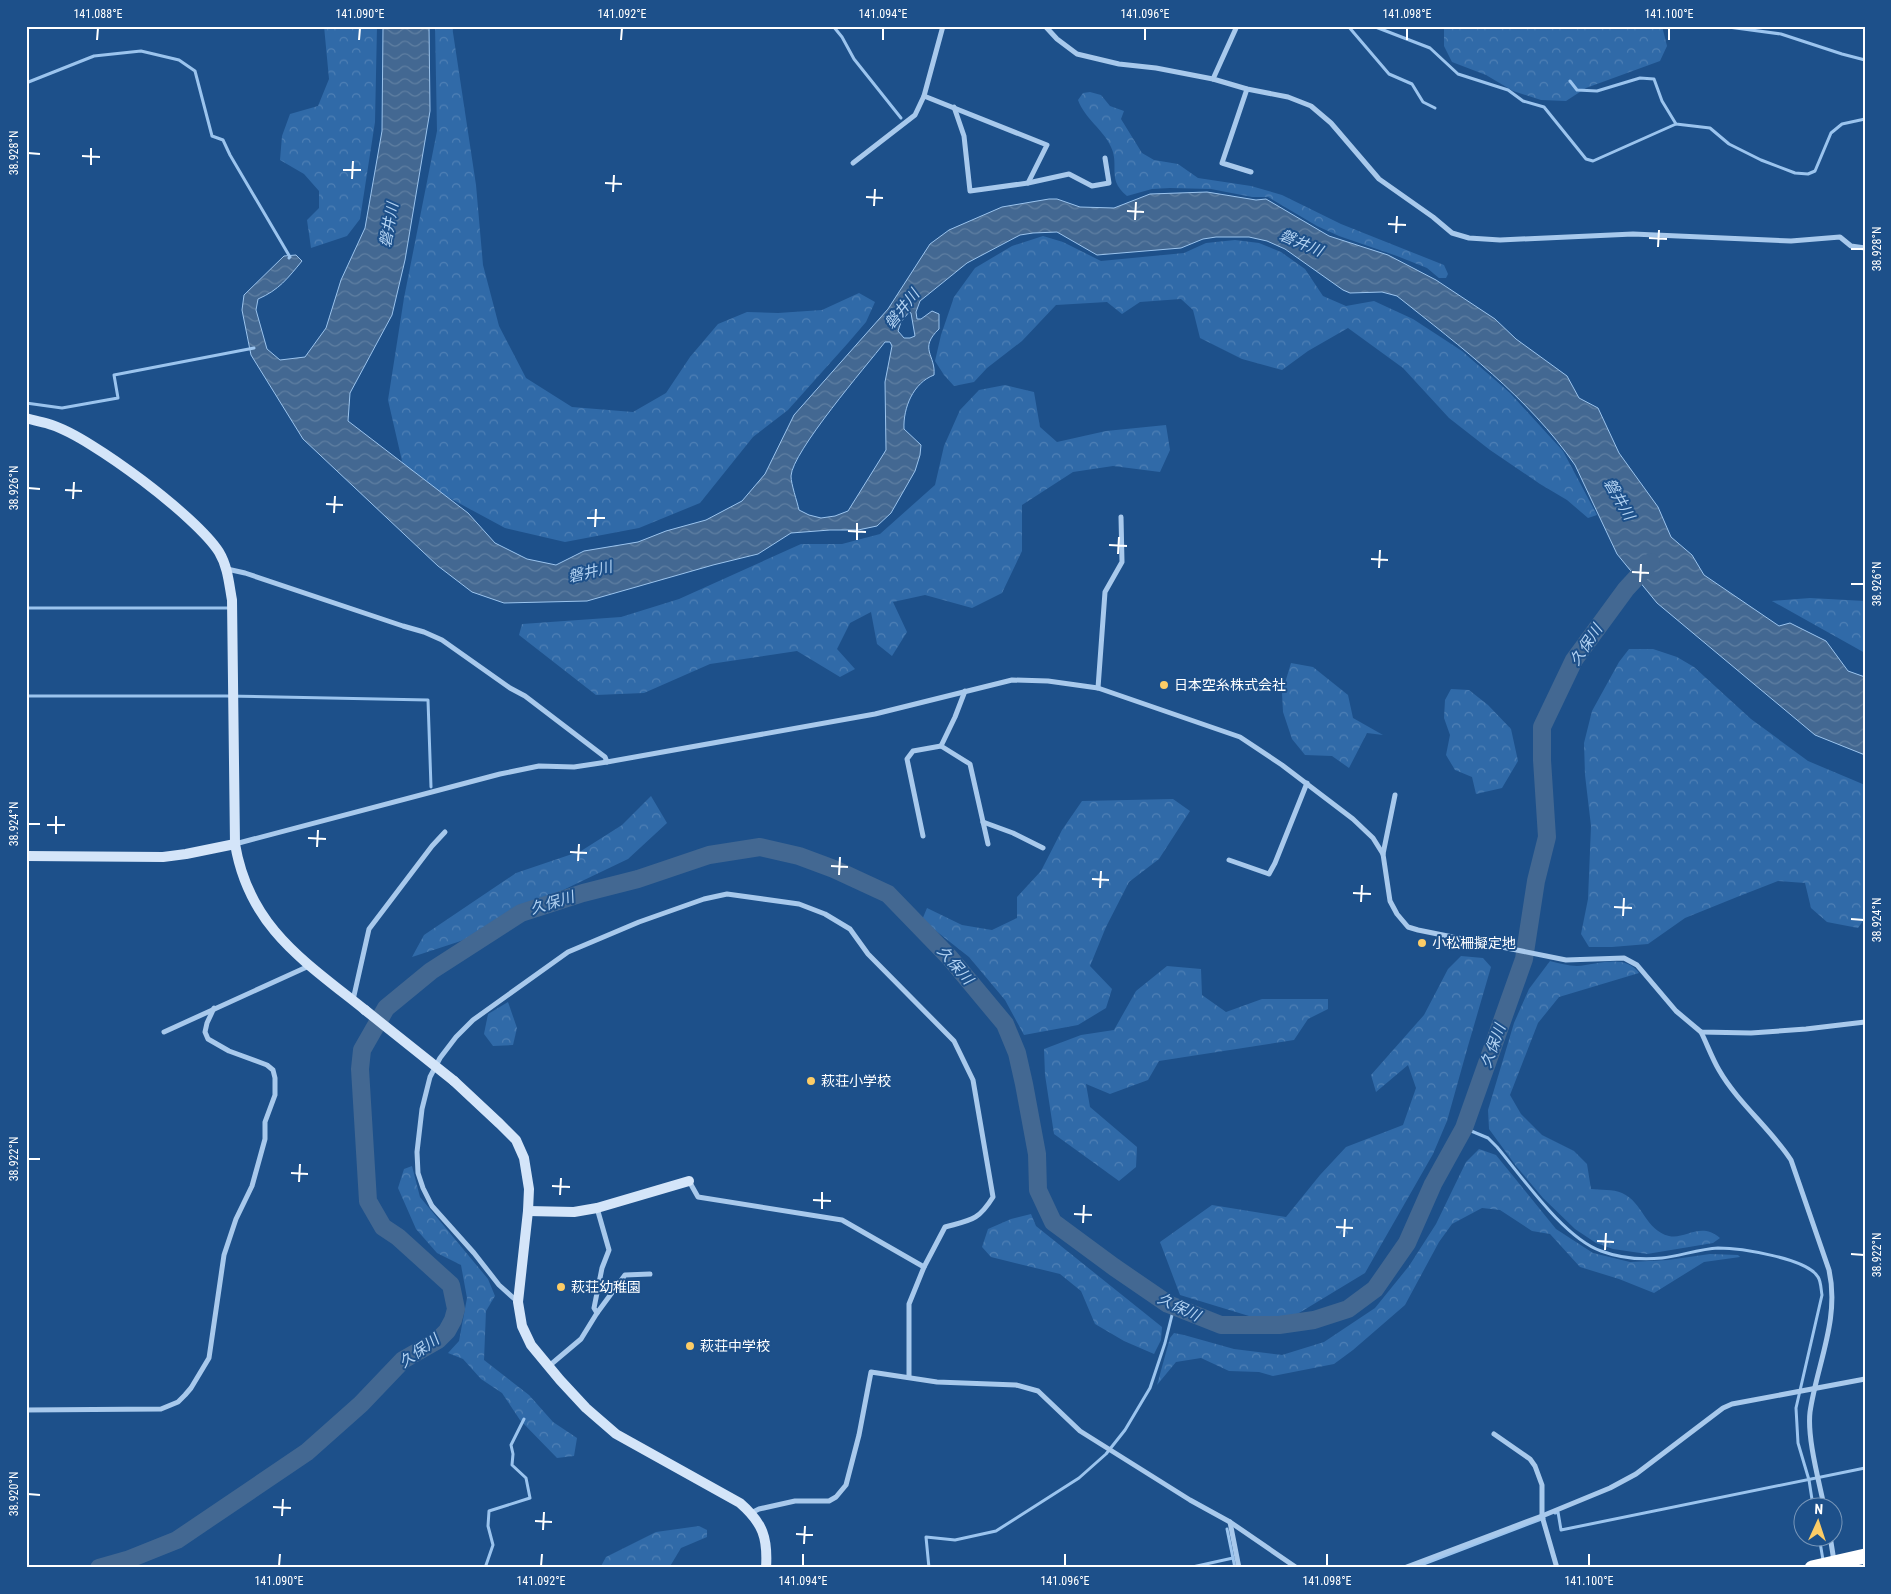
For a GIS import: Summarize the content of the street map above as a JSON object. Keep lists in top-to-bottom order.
{
  "water": ["磐井川", "久保川"],
  "places": [
    "日本空糸株式会社",
    "小松柵擬定地",
    "萩荘小学校",
    "萩荘幼稚園",
    "萩荘中学校"
  ],
  "north": "top",
  "coordinates": [
    "141.088°E",
    "141.090°E",
    "141.092°E",
    "141.094°E",
    "141.096°E",
    "141.098°E",
    "141.100°E",
    "38.928°N",
    "38.926°N",
    "38.924°N",
    "38.922°N",
    "38.920°N"
  ]
}
